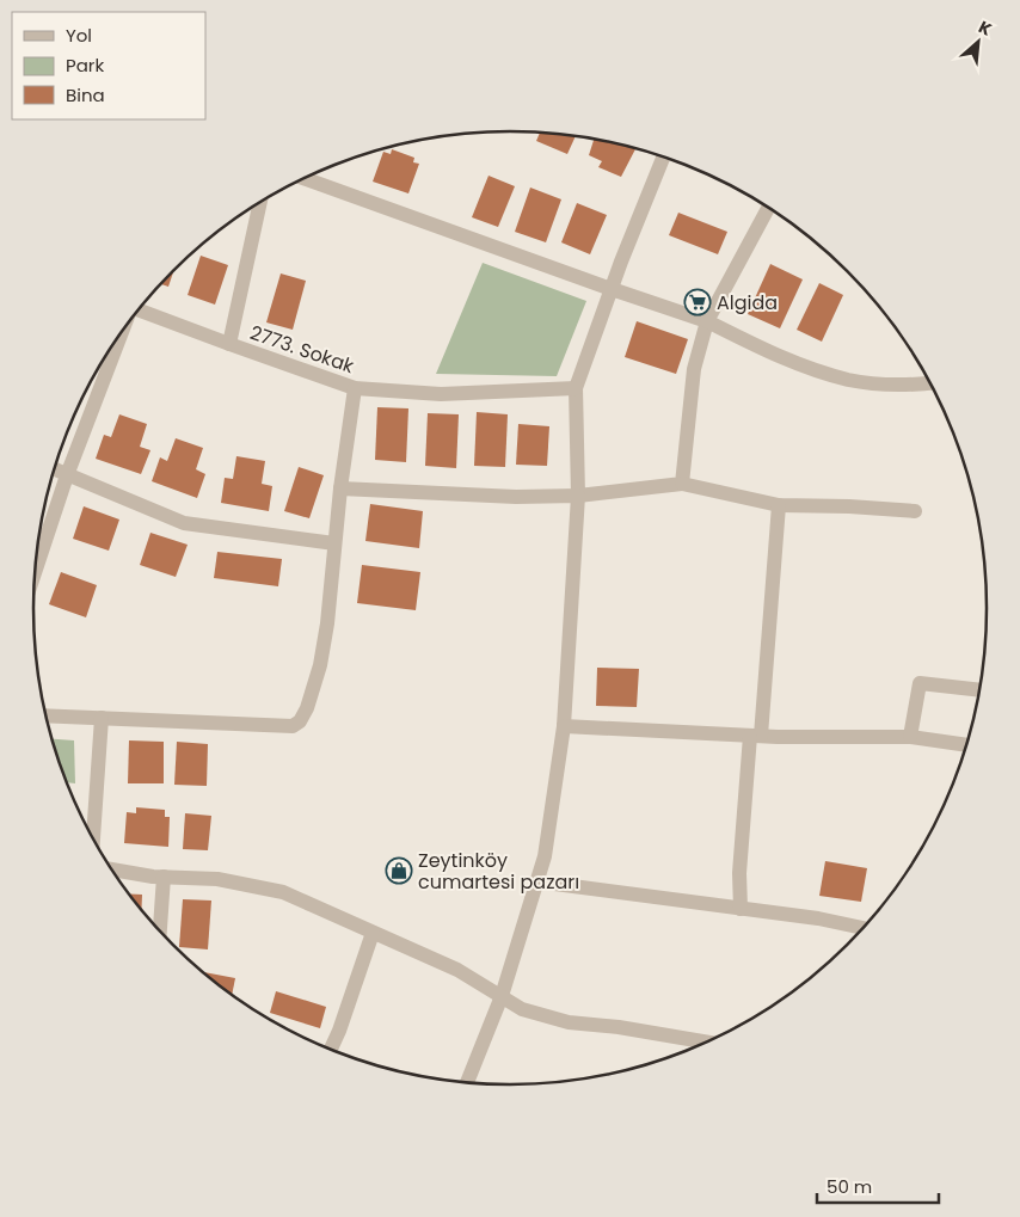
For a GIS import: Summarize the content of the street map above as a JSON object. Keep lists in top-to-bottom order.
{
  "streets": {
    "street": ["2773. Sokak"]
  },
  "places": {
    "supermarket": ["Algida"],
    "shop": ["Zeytinköy cumartesi pazarı"]
  },
  "legend": ["Yol", "Park", "Bina"],
  "scale_bar": "50 m",
  "north": "top right"
}
